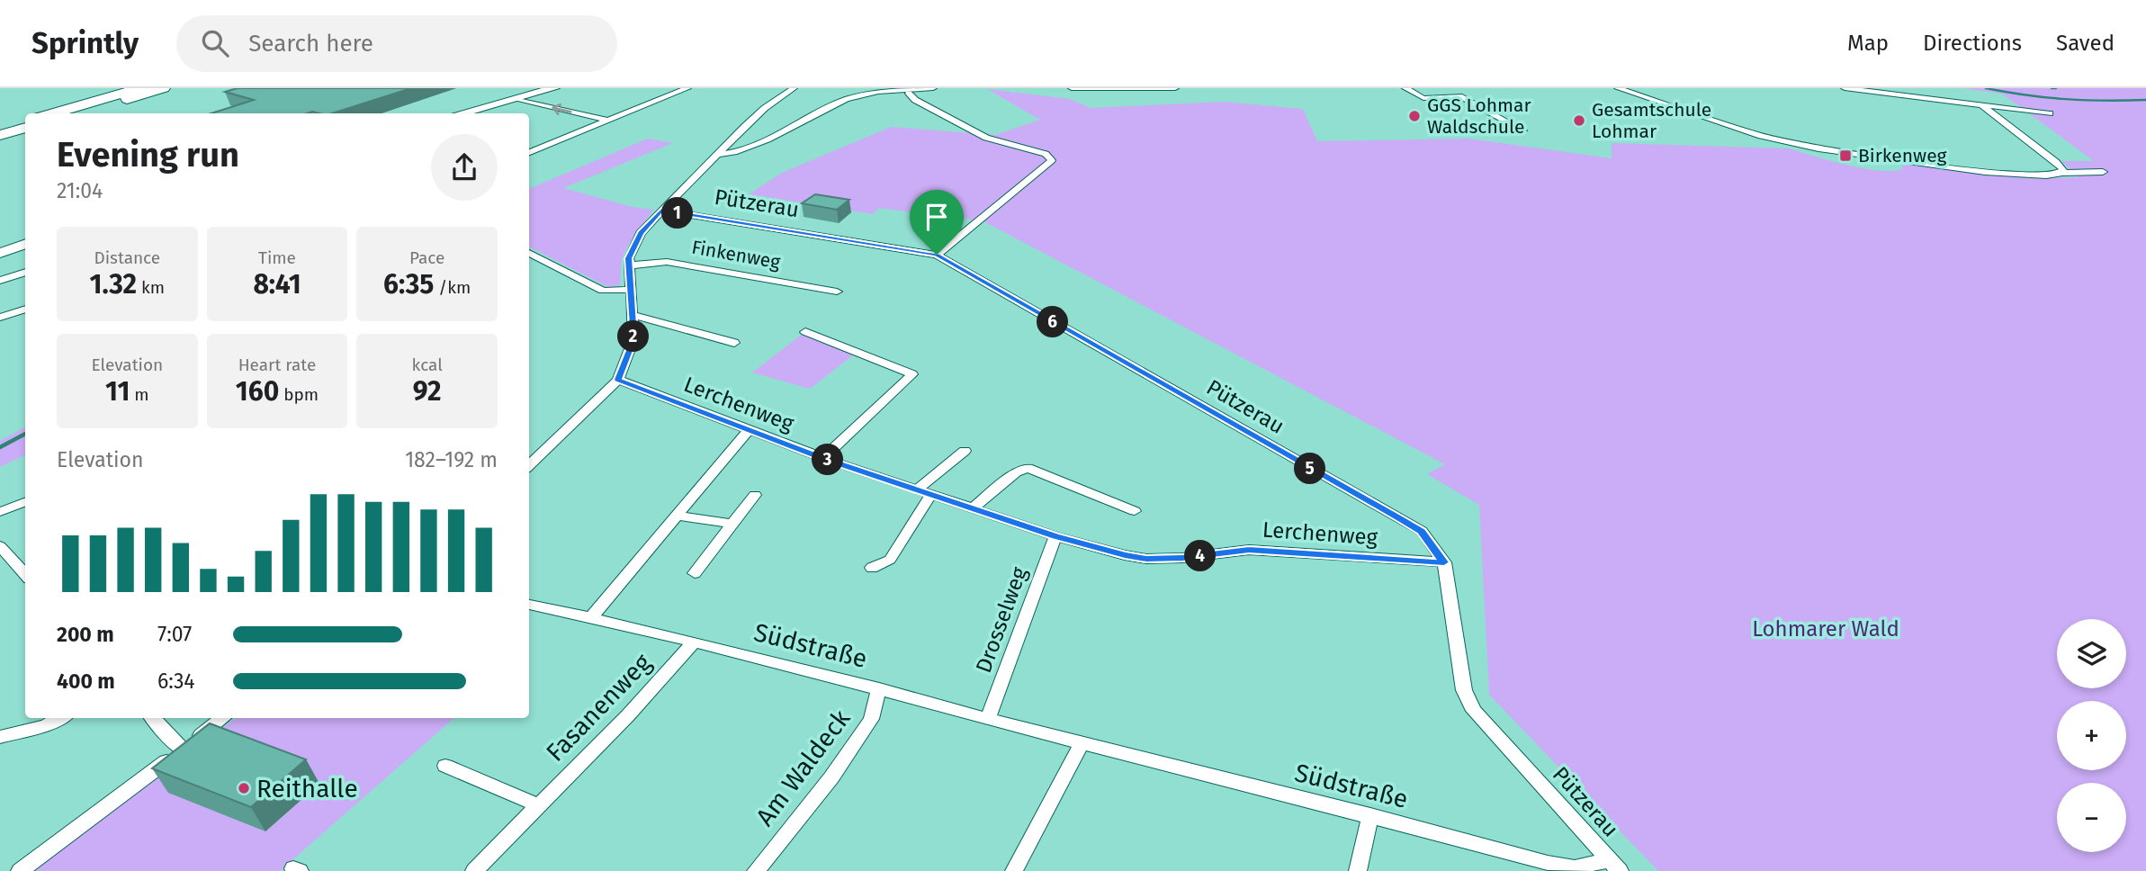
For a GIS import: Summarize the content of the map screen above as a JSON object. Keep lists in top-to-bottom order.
{
  "streets": {
    "street": [
      "Pützerau",
      "Finkenweg",
      "Lerchenweg",
      "Drosselweg",
      "Südstraße",
      "Fasanenweg",
      "Am Waldeck"
    ]
  },
  "crossings": [
    ["Pützerau", "Lerchenweg"],
    ["Pützerau", "Südstraße"],
    ["Lerchenweg", "Drosselweg"],
    ["Drosselweg", "Südstraße"],
    ["Südstraße", "Fasanenweg"],
    ["Südstraße", "Am Waldeck"]
  ],
  "parks": ["Lohmarer Wald"],
  "places": {
    "other": ["GGS Lohmar Waldschule", "Gesamtschule Lohmar", "Reithalle"],
    "transit": ["Birkenweg"]
  },
  "page": {
    "header": "Sprintly",
    "search": "Search here",
    "nav": ["Map", "Directions", "Saved"],
    "heading": ["Evening run", "21:04"],
    "pins": [
      "1",
      "6",
      "2",
      "3",
      "5",
      "4"
    ],
    "stats": [
      ["Distance", "1.32 km"],
      ["Time", "8:41"],
      ["Pace", "6:35 /km"],
      ["Elevation", "11 m"],
      ["Heart rate", "160 bpm"],
      ["kcal", "92"]
    ],
    "chart": ["Elevation", "182–192 m"],
    "list": [
      {
        "name": "200 m",
        "note": "7:07"
      },
      {
        "name": "400 m",
        "note": "6:34"
      }
    ],
    "map_buttons": ["+", "−"]
  }
}
